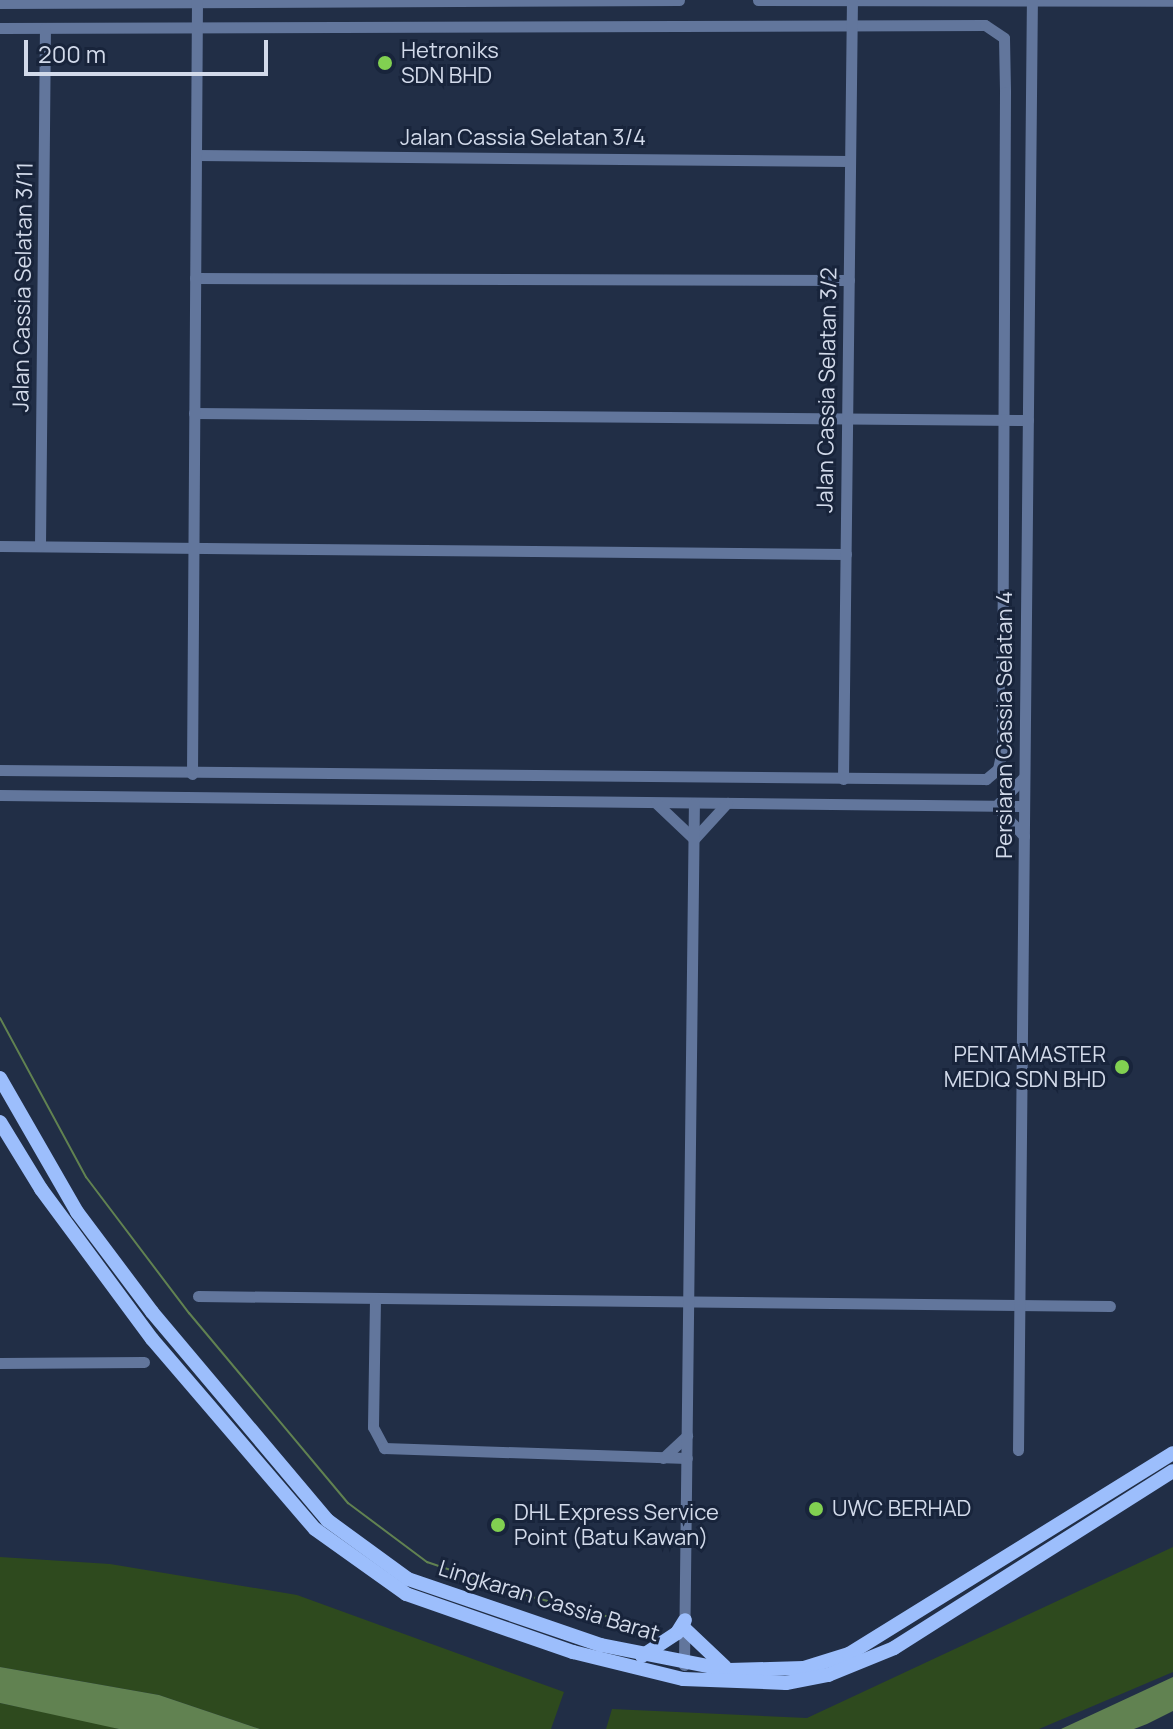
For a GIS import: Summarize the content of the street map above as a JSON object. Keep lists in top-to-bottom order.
{
  "streets": {
    "main road": ["Lingkaran Cassia Barat"],
    "street": [
      "Jalan Cassia Selatan 3/4",
      "Jalan Cassia Selatan 3/11",
      "Jalan Cassia Selatan 3/2",
      "Persiaran Cassia Selatan 4"
    ]
  },
  "crossings": [
    ["Jalan Cassia Selatan 3/4", "Jalan Cassia Selatan 3/2"]
  ],
  "places": [
    "Hetroniks SDN BHD",
    "PENTAMASTER MEDIQ SDN BHD",
    "UWC BERHAD",
    "DHL Express Service Point (Batu Kawan)"
  ],
  "scale_bar": "200 m"
}
